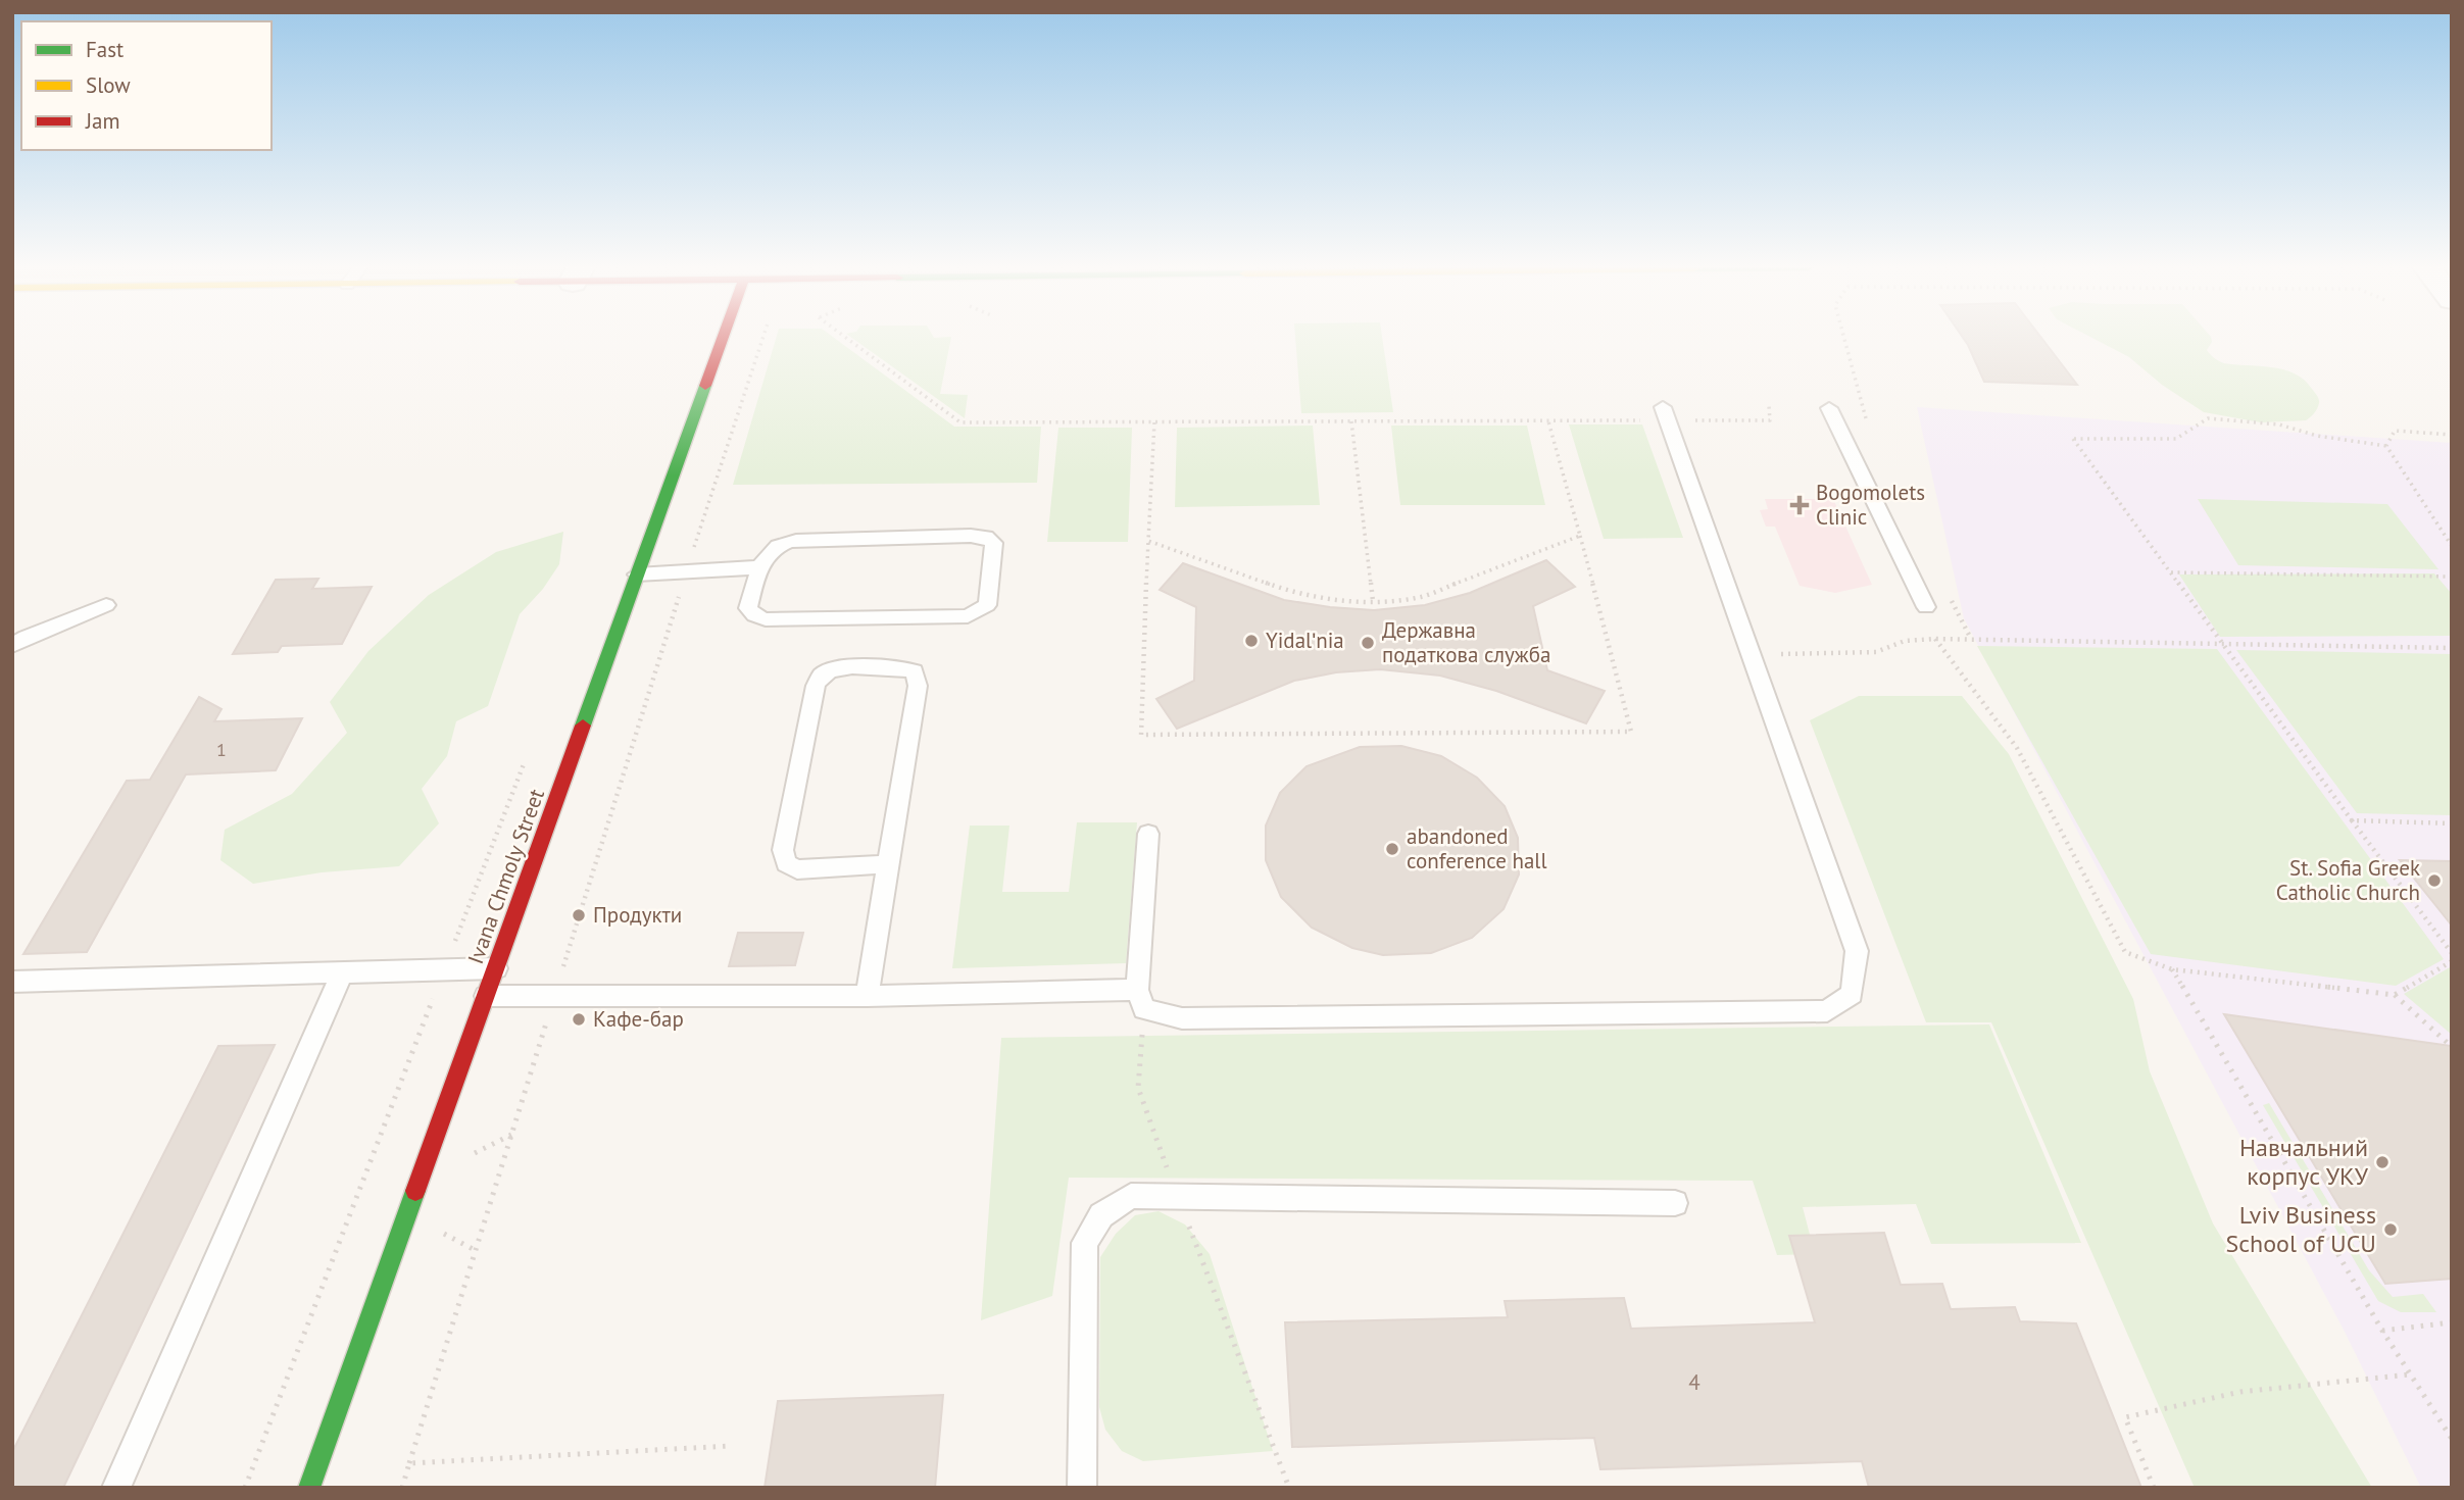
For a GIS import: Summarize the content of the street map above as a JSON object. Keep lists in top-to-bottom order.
{
  "streets": {
    "main road": ["Ivana Chmoly Street"]
  },
  "places": {
    "health": ["Bogomolets Clinic"],
    "other": [
      "Yidalʹnia",
      "Державна податкова служба",
      "abandoned conference hall",
      "St. Sofia Greek Catholic Church",
      "Продукти",
      "Кафе-бар",
      "Навчальний корпус УКУ",
      "Lviv Business School of UCU"
    ]
  },
  "house_numbers": ["1", "4"],
  "legend": ["Fast", "Slow", "Jam"]
}
